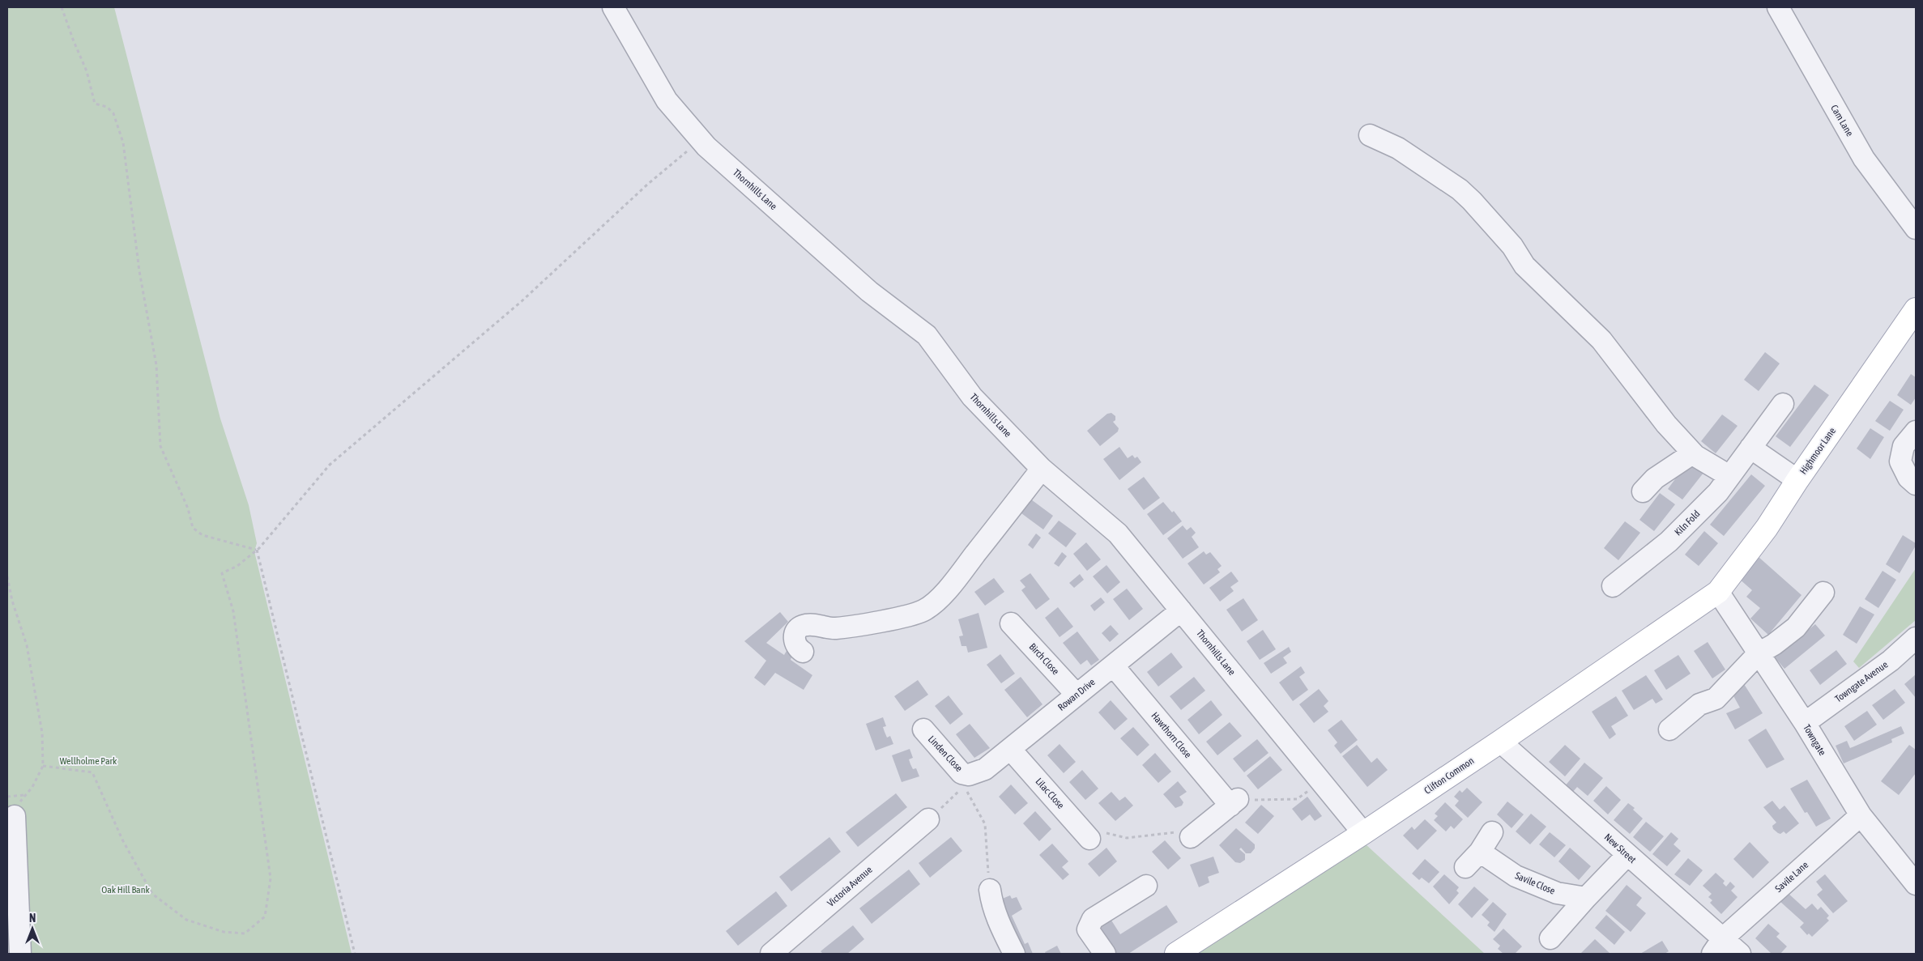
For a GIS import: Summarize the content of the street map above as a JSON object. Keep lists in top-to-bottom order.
{
  "streets": {
    "main road": ["Highmoor Lane", "Clifton Common"],
    "street": [
      "Cam Lane",
      "Thornhills Lane",
      "Kiln Fold",
      "Birch Close",
      "Towngate Avenue",
      "Rowan Drive",
      "Hawthorn Close",
      "Towngate",
      "Linden Close",
      "Lilac Close",
      "New Street",
      "Savile Lane",
      "Savile Close",
      "Victoria Avenue"
    ]
  },
  "crossings": [
    ["Thornhills Lane", "Rowan Drive"],
    ["Thornhills Lane", "Clifton Common"],
    ["Highmoor Lane", "Towngate"],
    ["Highmoor Lane", "Clifton Common"],
    ["Birch Close", "Rowan Drive"],
    ["Towngate Avenue", "Towngate"],
    ["Rowan Drive", "Hawthorn Close"],
    ["Rowan Drive", "Linden Close"],
    ["Rowan Drive", "Lilac Close"],
    ["Towngate", "Clifton Common"],
    ["Towngate", "Savile Lane"],
    ["Clifton Common", "New Street"],
    ["New Street", "Savile Lane"]
  ],
  "parks": ["Wellholme Park", "Oak Hill Bank"],
  "north": "top"
}
